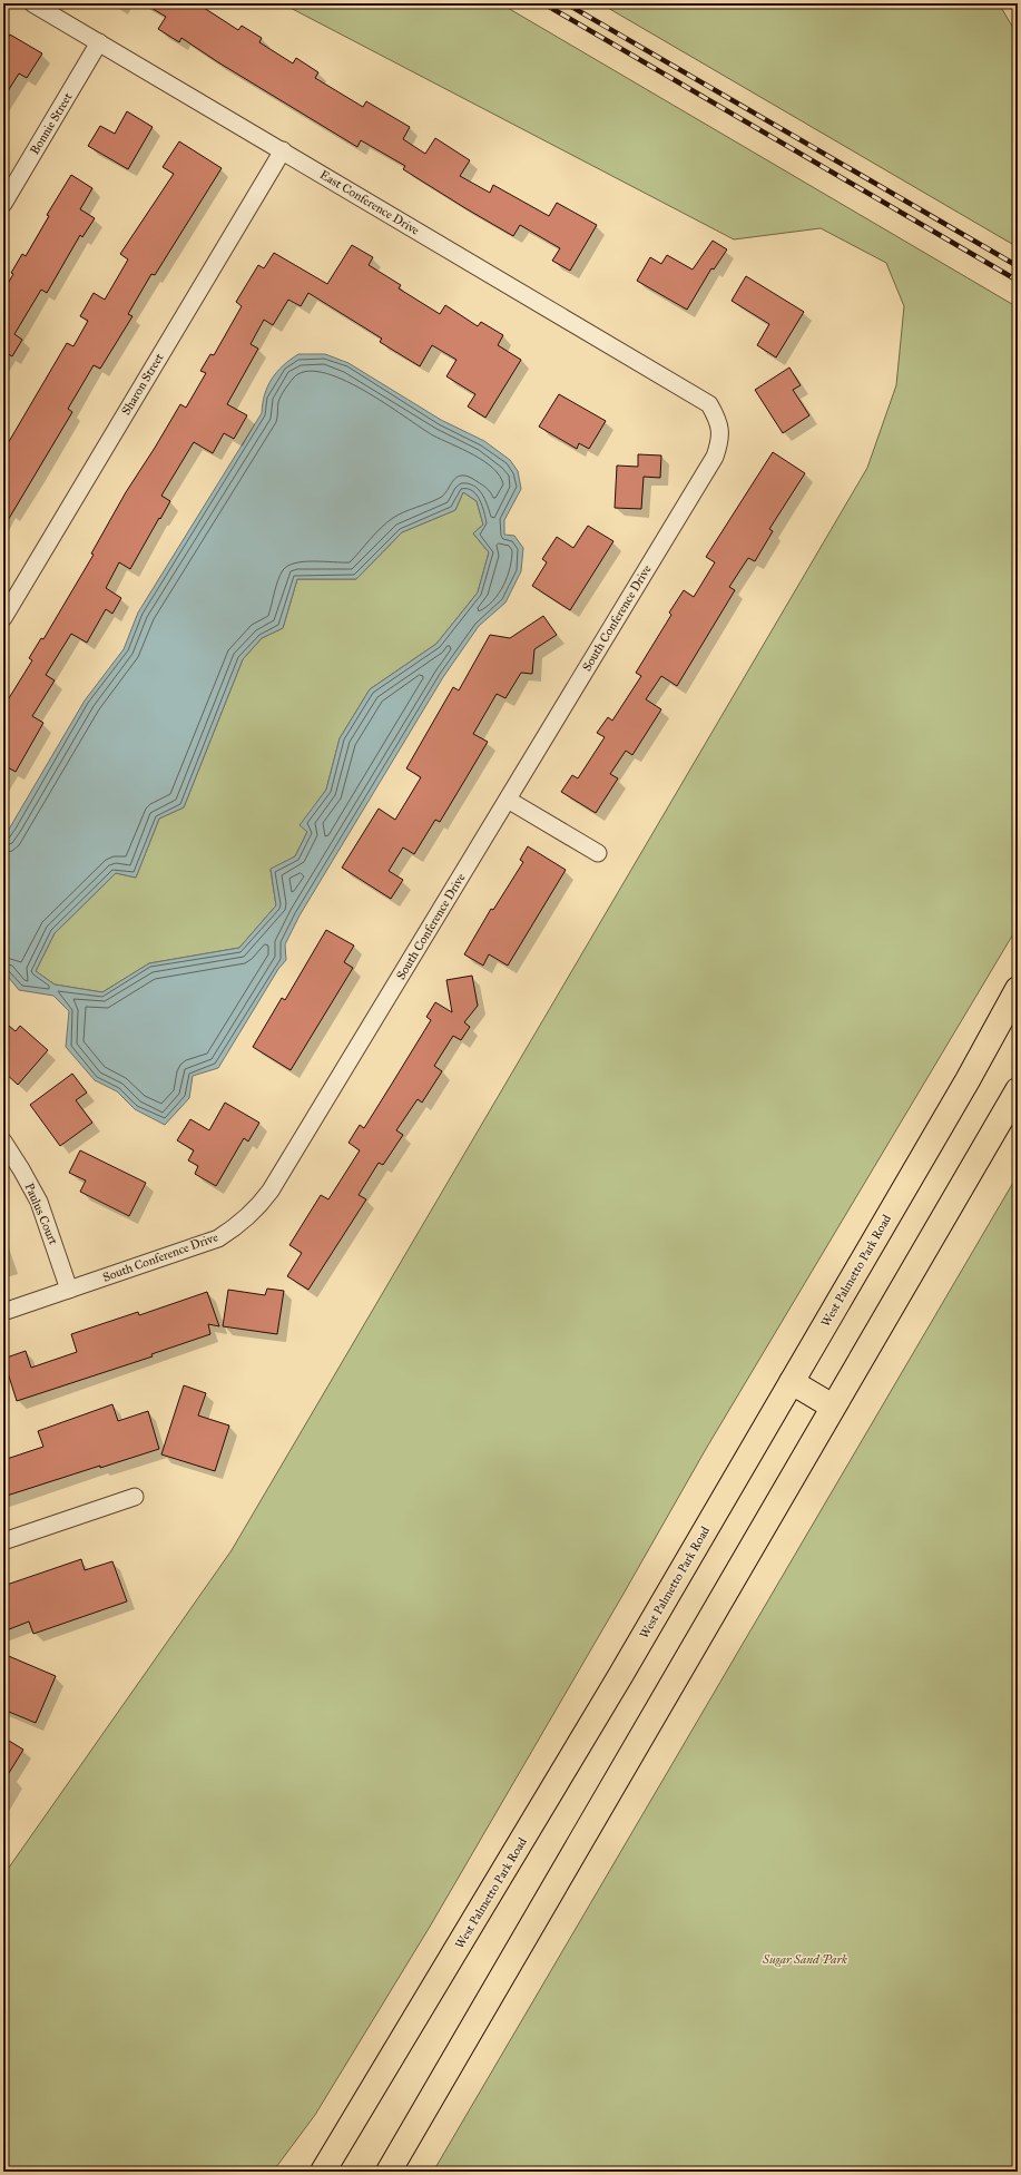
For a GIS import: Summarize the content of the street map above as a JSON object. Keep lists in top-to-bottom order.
{
  "streets": {
    "main road": ["West Palmetto Park Road"],
    "street": [
      "Bonnie Street",
      "East Conference Drive",
      "Sharon Street",
      "South Conference Drive",
      "Paulus Court"
    ]
  },
  "crossings": [
    ["Bonnie Street", "East Conference Drive"],
    ["East Conference Drive", "Sharon Street"],
    ["East Conference Drive", "South Conference Drive"],
    ["South Conference Drive", "Paulus Court"]
  ],
  "parks": ["Sugar Sand Park"]
}
